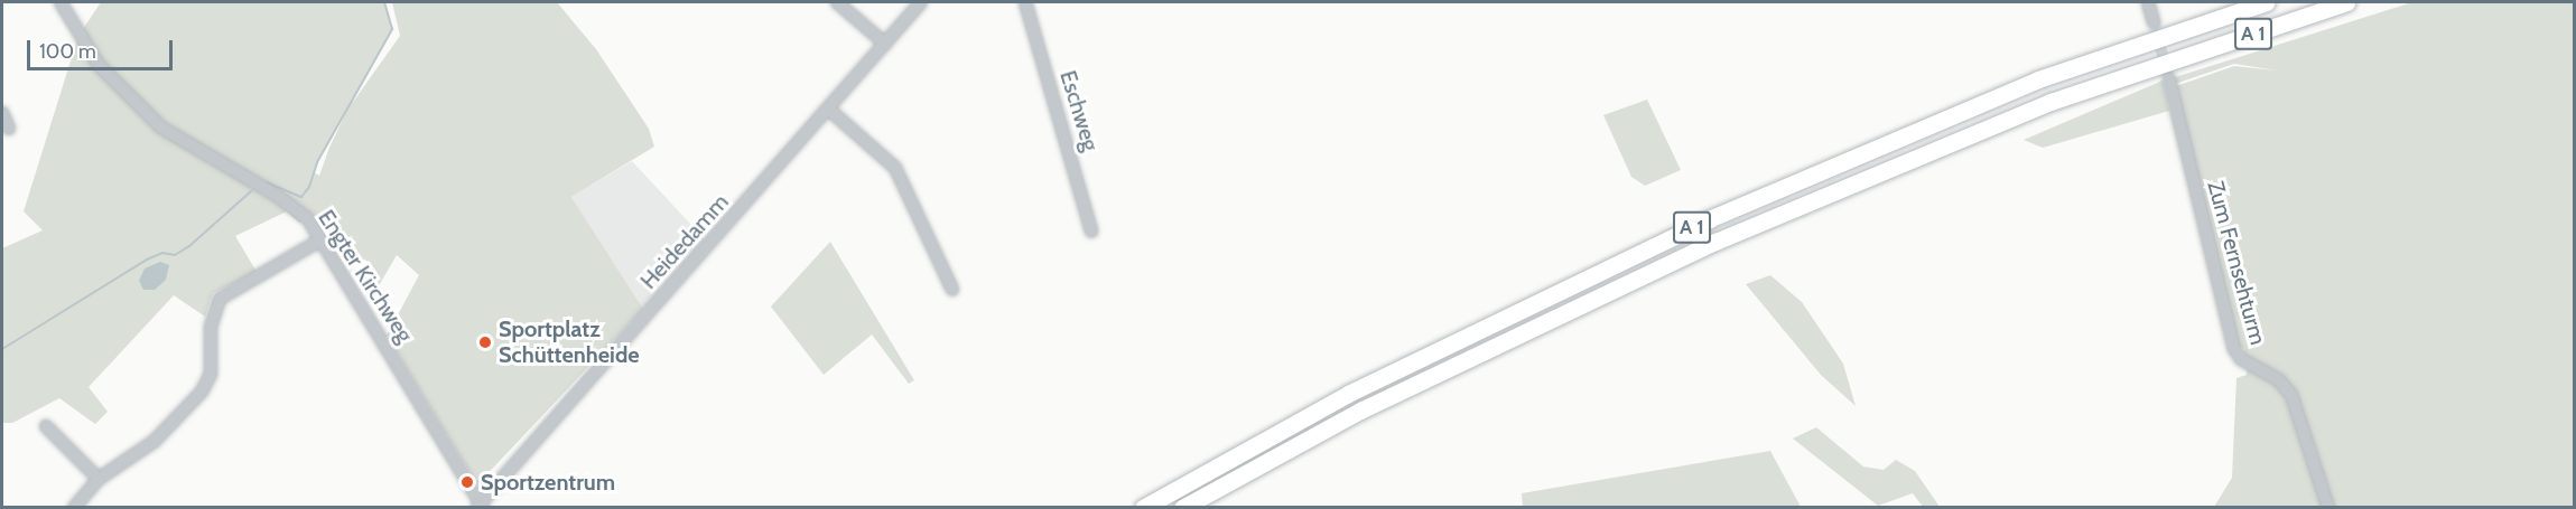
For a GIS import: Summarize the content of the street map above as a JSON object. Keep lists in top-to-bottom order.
{
  "streets": {
    "highway": ["A 1"],
    "street": [
      "Eschweg",
      "Heidedamm",
      "Zum Fernsehturm",
      "Engter Kirchweg"
    ]
  },
  "crossings": [
    ["Heidedamm", "Engter Kirchweg"]
  ],
  "places": ["Sportplatz Schüttenheide", "Sportzentrum"],
  "scale_bar": "100 m"
}
